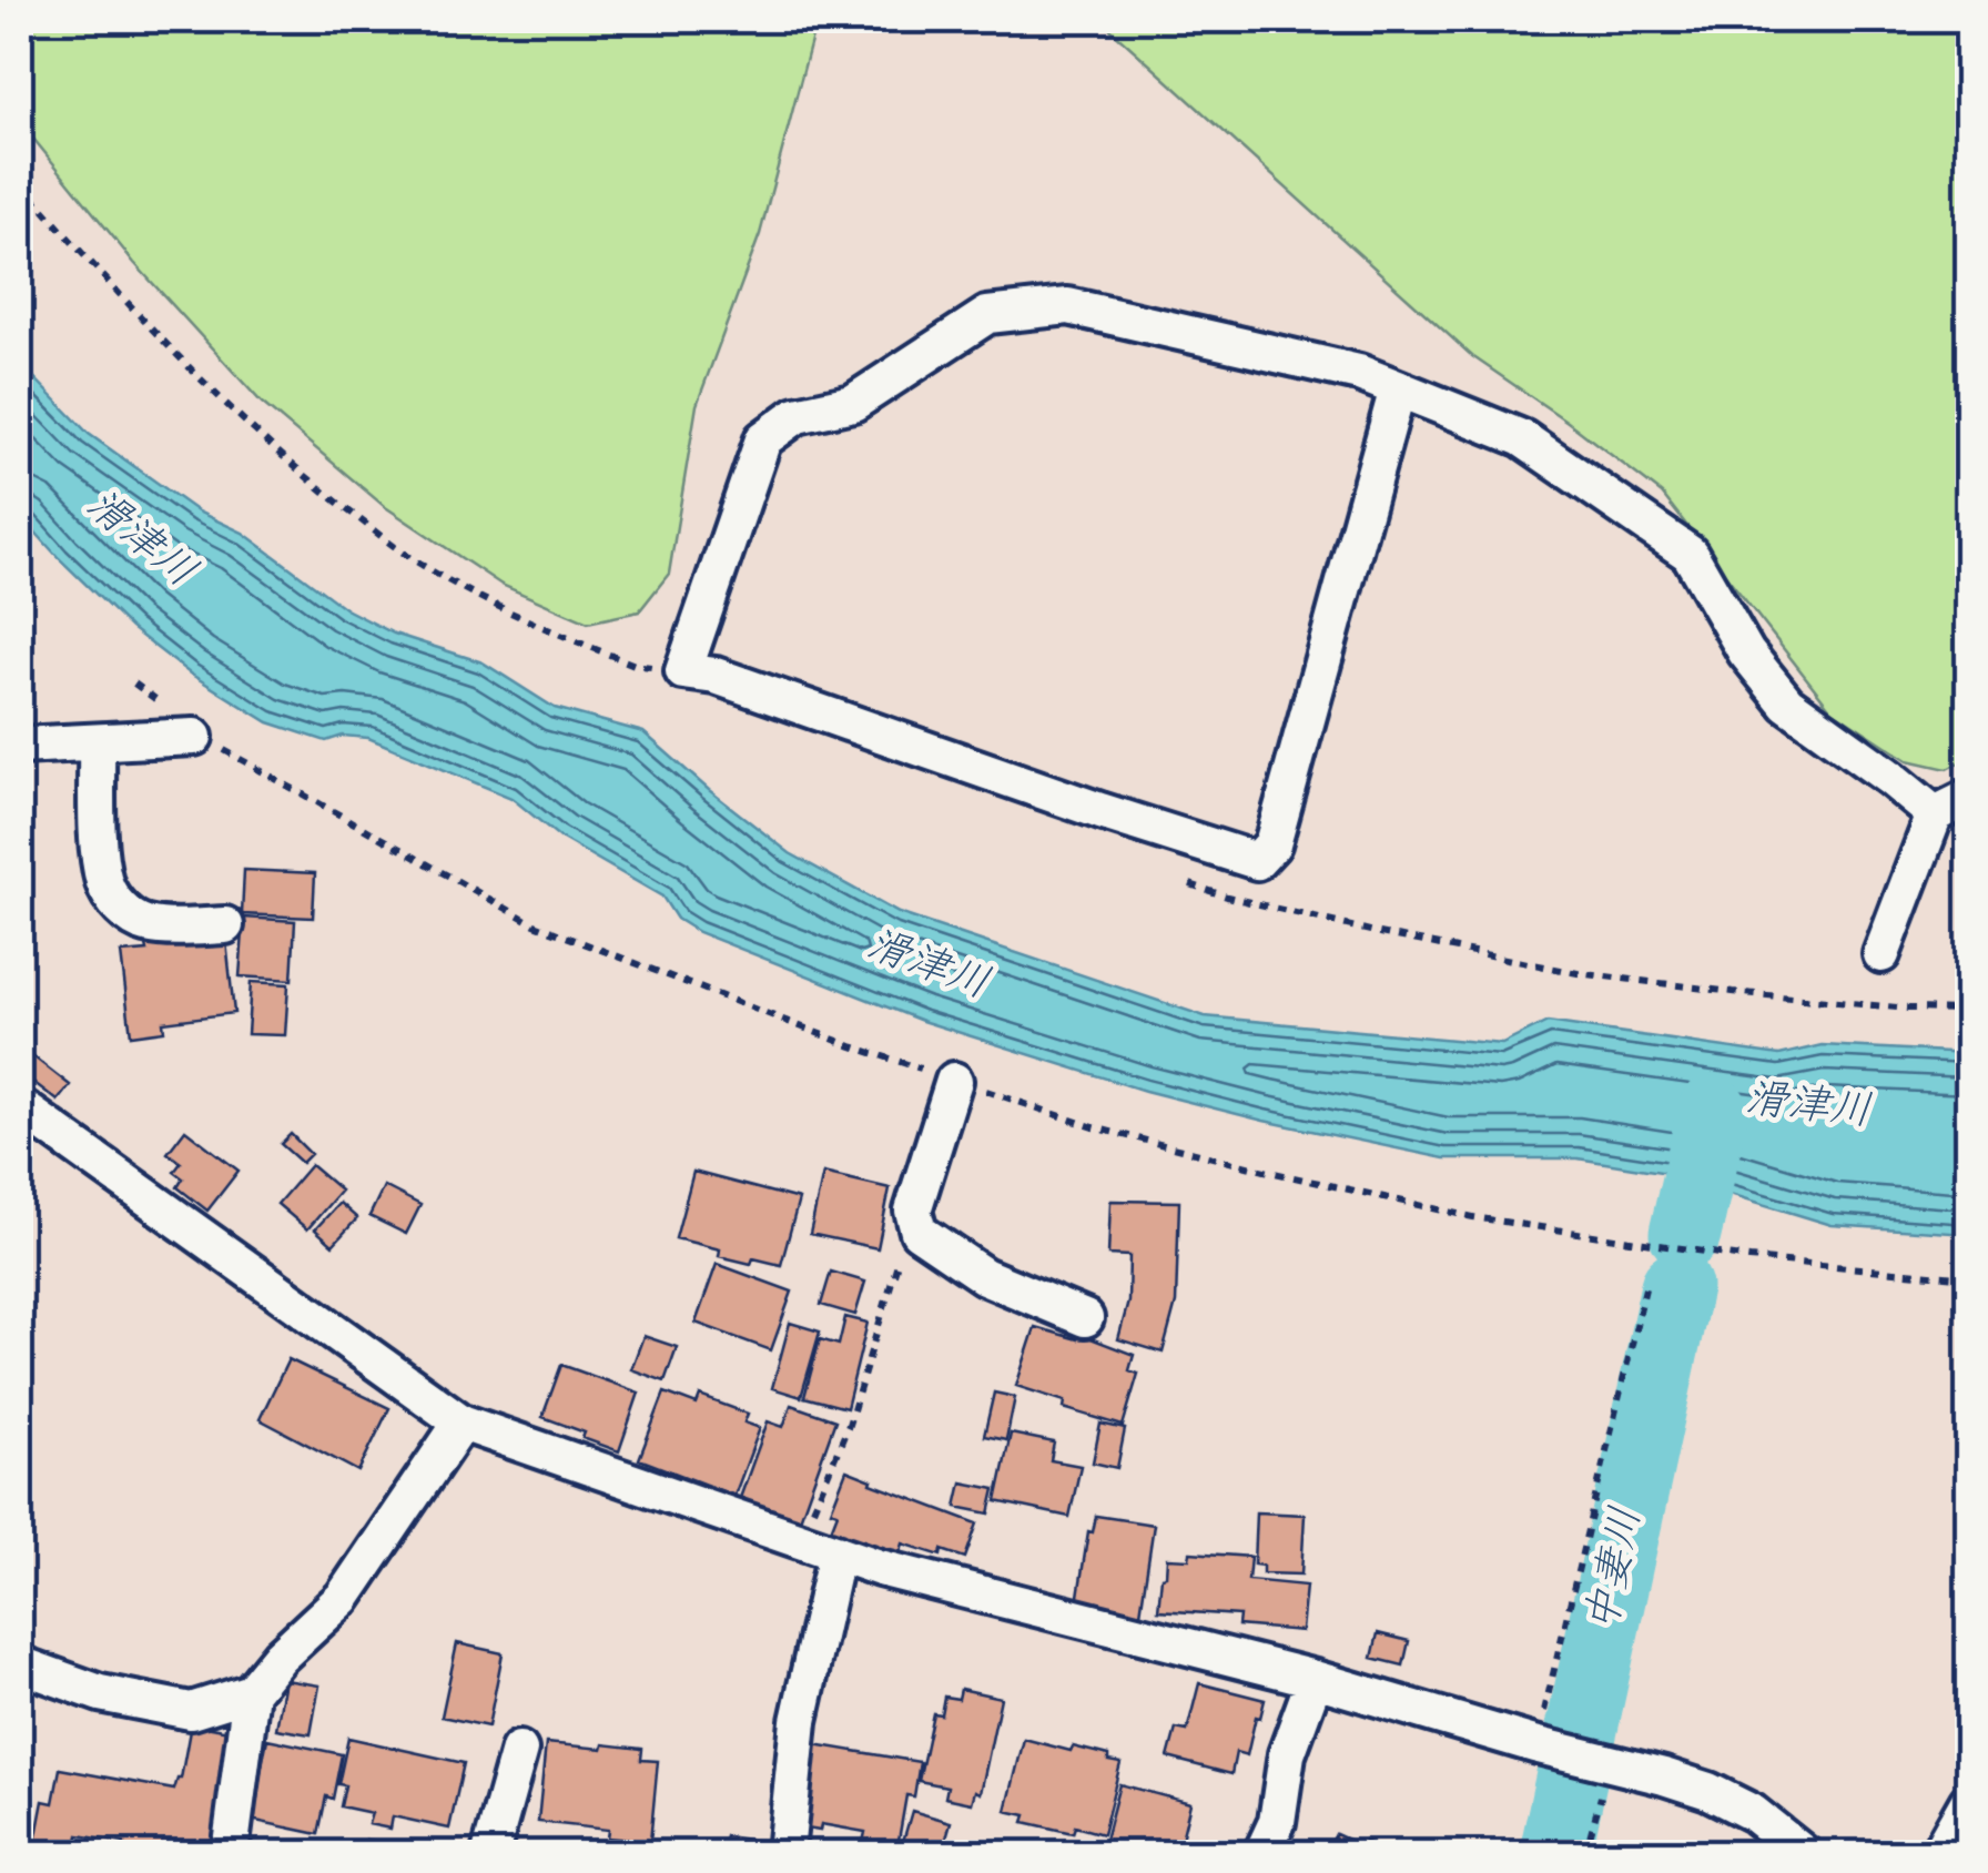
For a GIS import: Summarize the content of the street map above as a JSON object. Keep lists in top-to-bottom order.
{
  "water": ["滑津川", "中妻川"]
}
